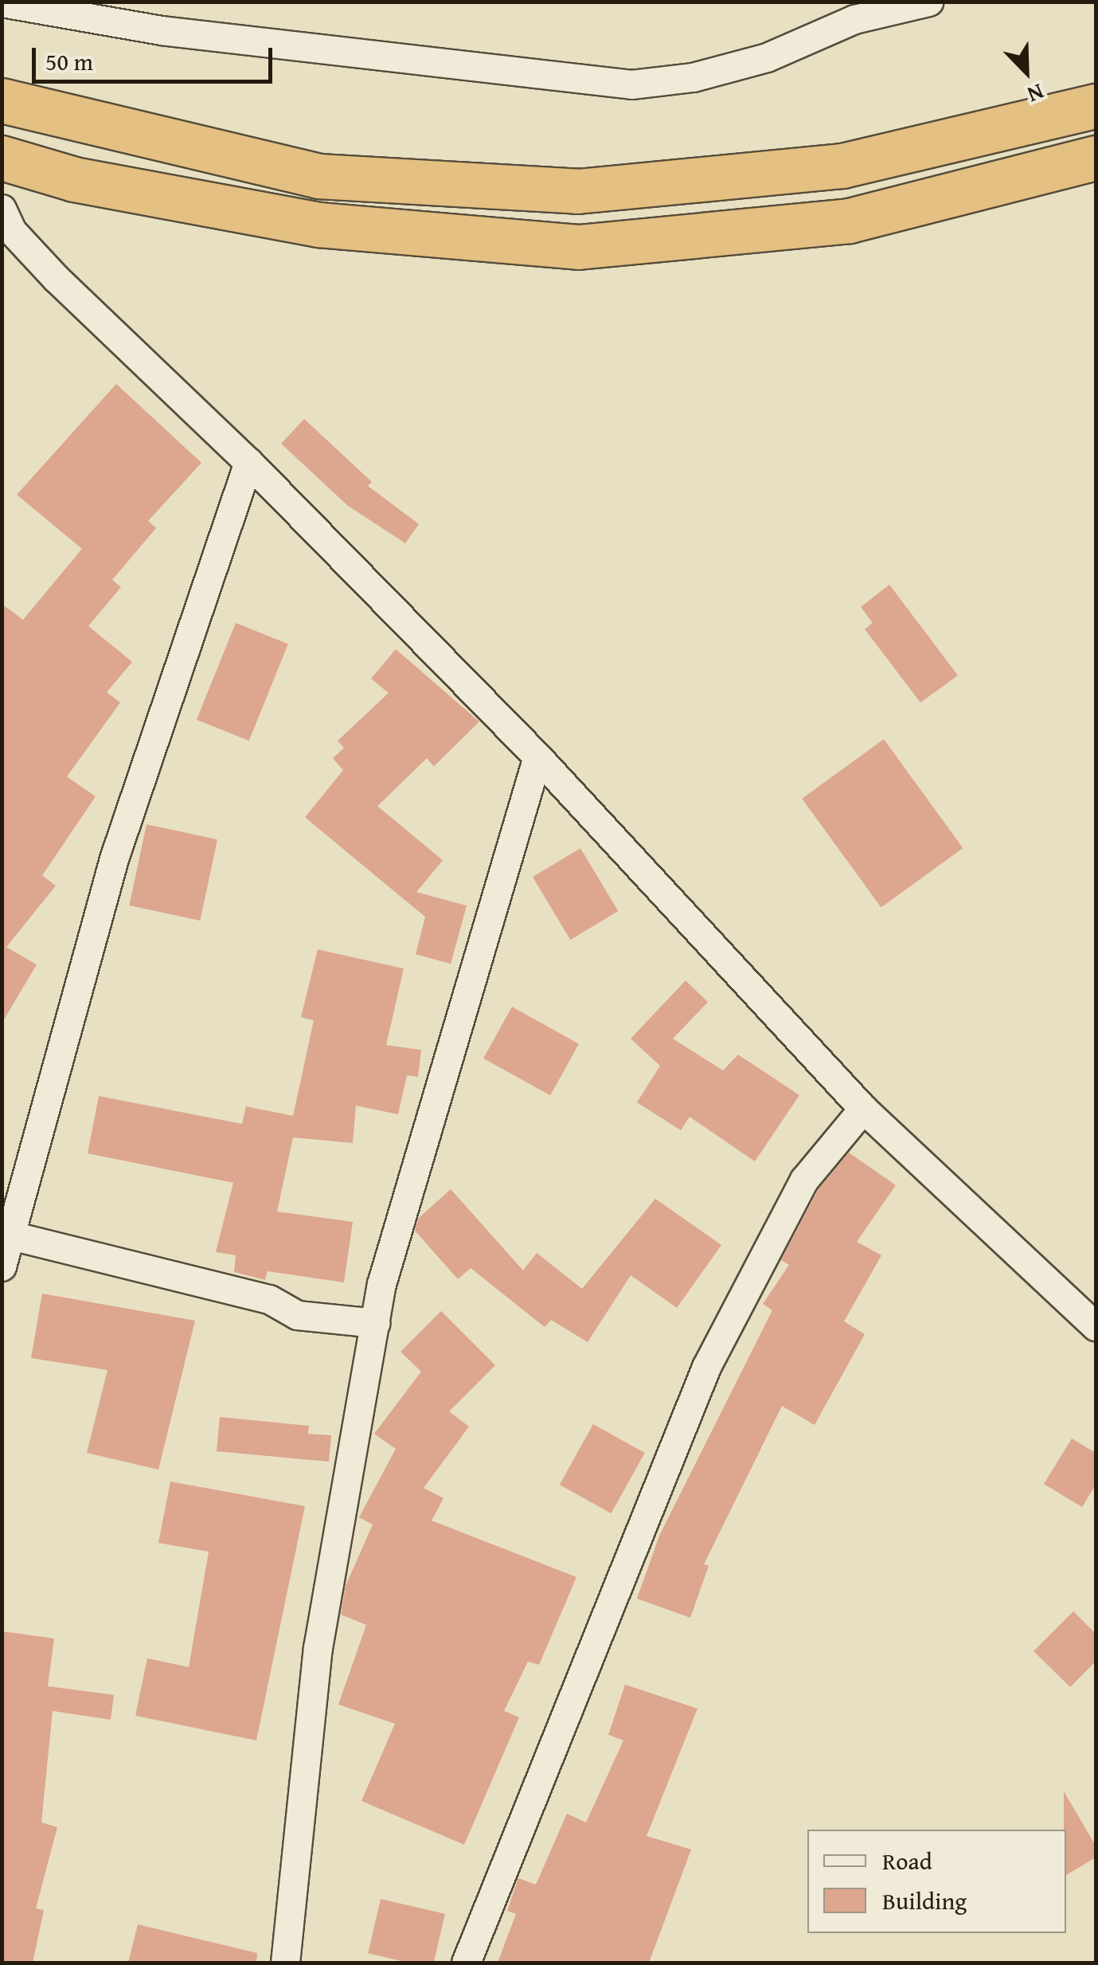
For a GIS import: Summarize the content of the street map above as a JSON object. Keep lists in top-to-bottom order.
{
  "legend": ["Road", "Building"],
  "scale_bar": "50 m",
  "north": "bottom right"
}
